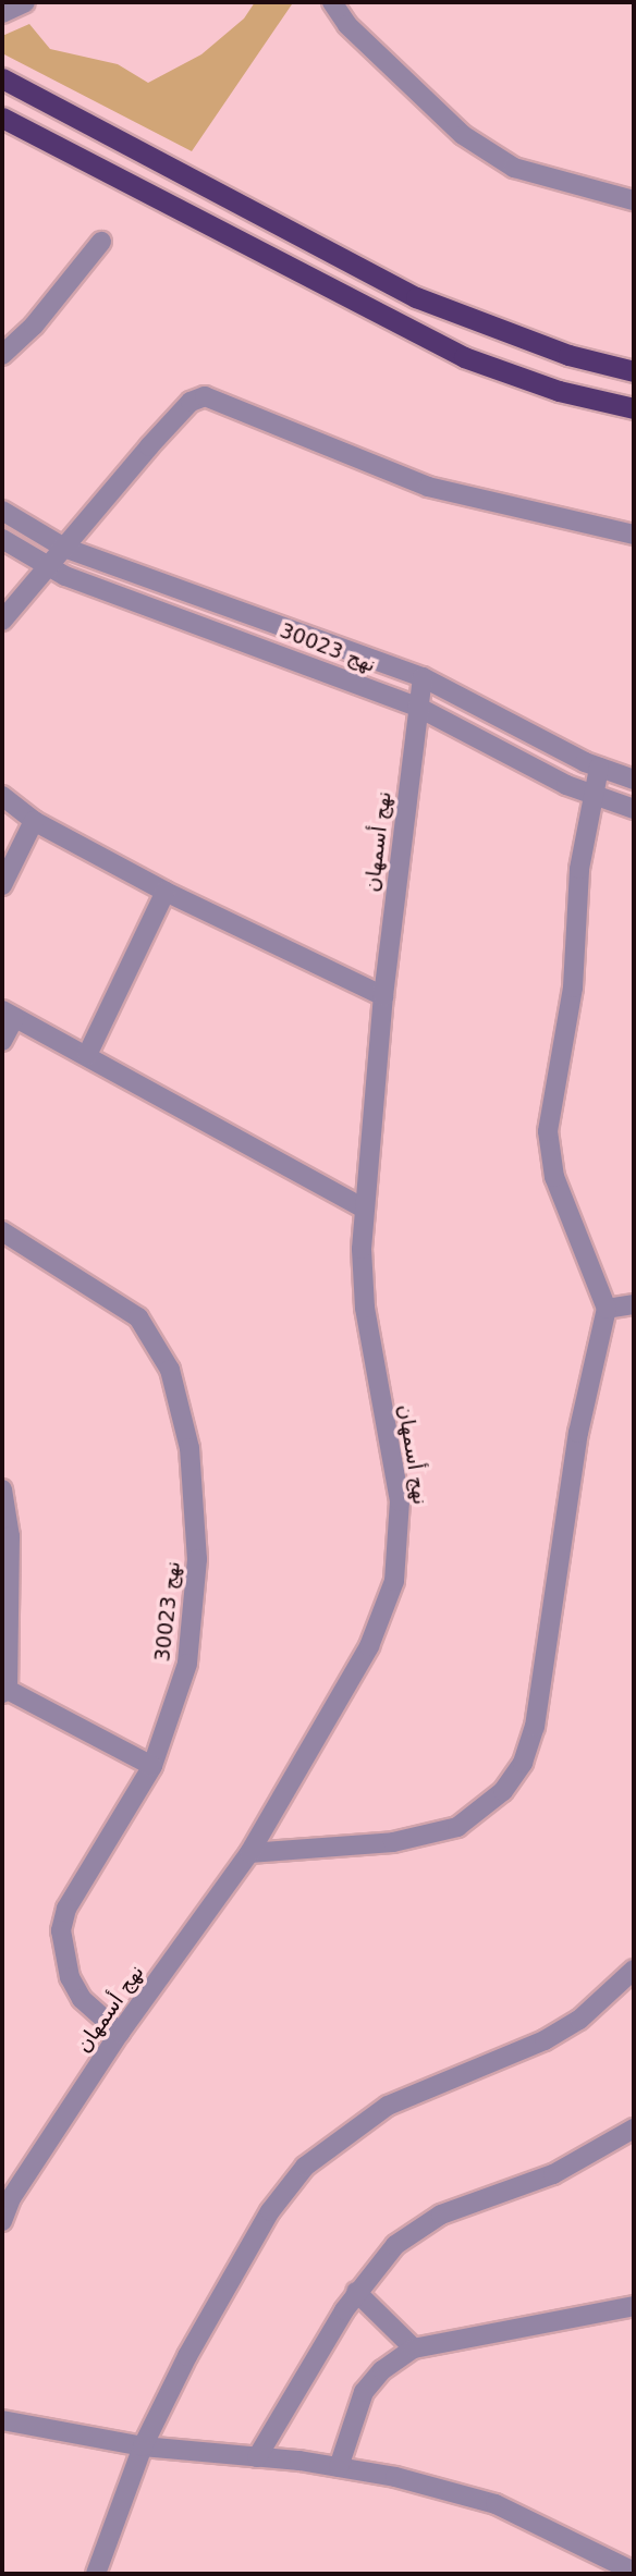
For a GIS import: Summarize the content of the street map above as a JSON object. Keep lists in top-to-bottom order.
{
  "streets": {
    "street": ["نهج 30023", "نهج أسمهان"]
  },
  "crossings": [
    ["نهج 30023", "نهج أسمهان"]
  ]
}
